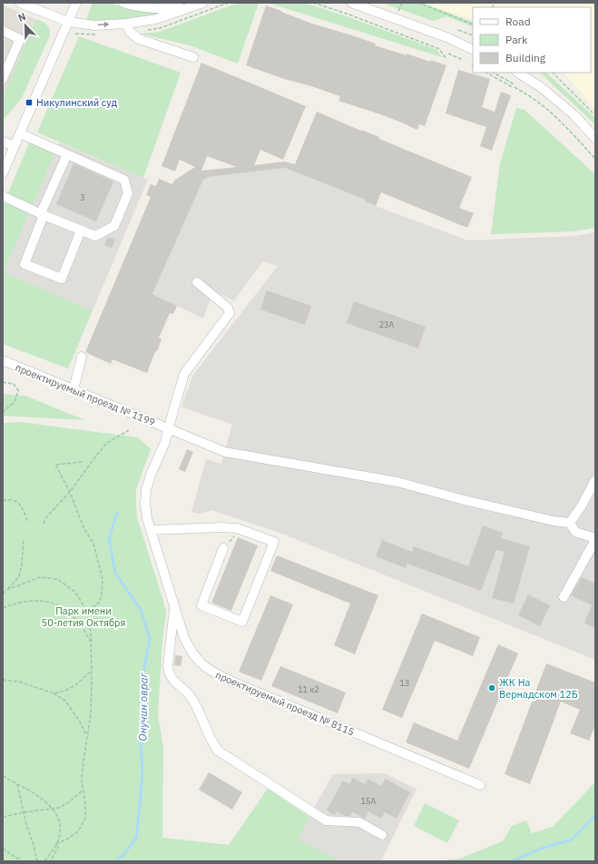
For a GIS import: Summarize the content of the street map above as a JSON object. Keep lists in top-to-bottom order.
{
  "streets": {
    "street": ["проектируемый проезд № 1199", "проектируемый проезд № 8115"]
  },
  "crossings": [
    ["проектируемый проезд № 1199", "проектируемый проезд № 8115"]
  ],
  "water": ["Онучин овраг"],
  "parks": ["Парк имени 50-летия Октября"],
  "places": {
    "transit": ["Никулинский суд"],
    "other": ["ЖК На Вернадском 12Б"]
  },
  "house_numbers": [
    "3",
    "23А",
    "13",
    "11 к2",
    "15А"
  ],
  "legend": ["Road", "Park", "Building"],
  "north": "top left"
}
